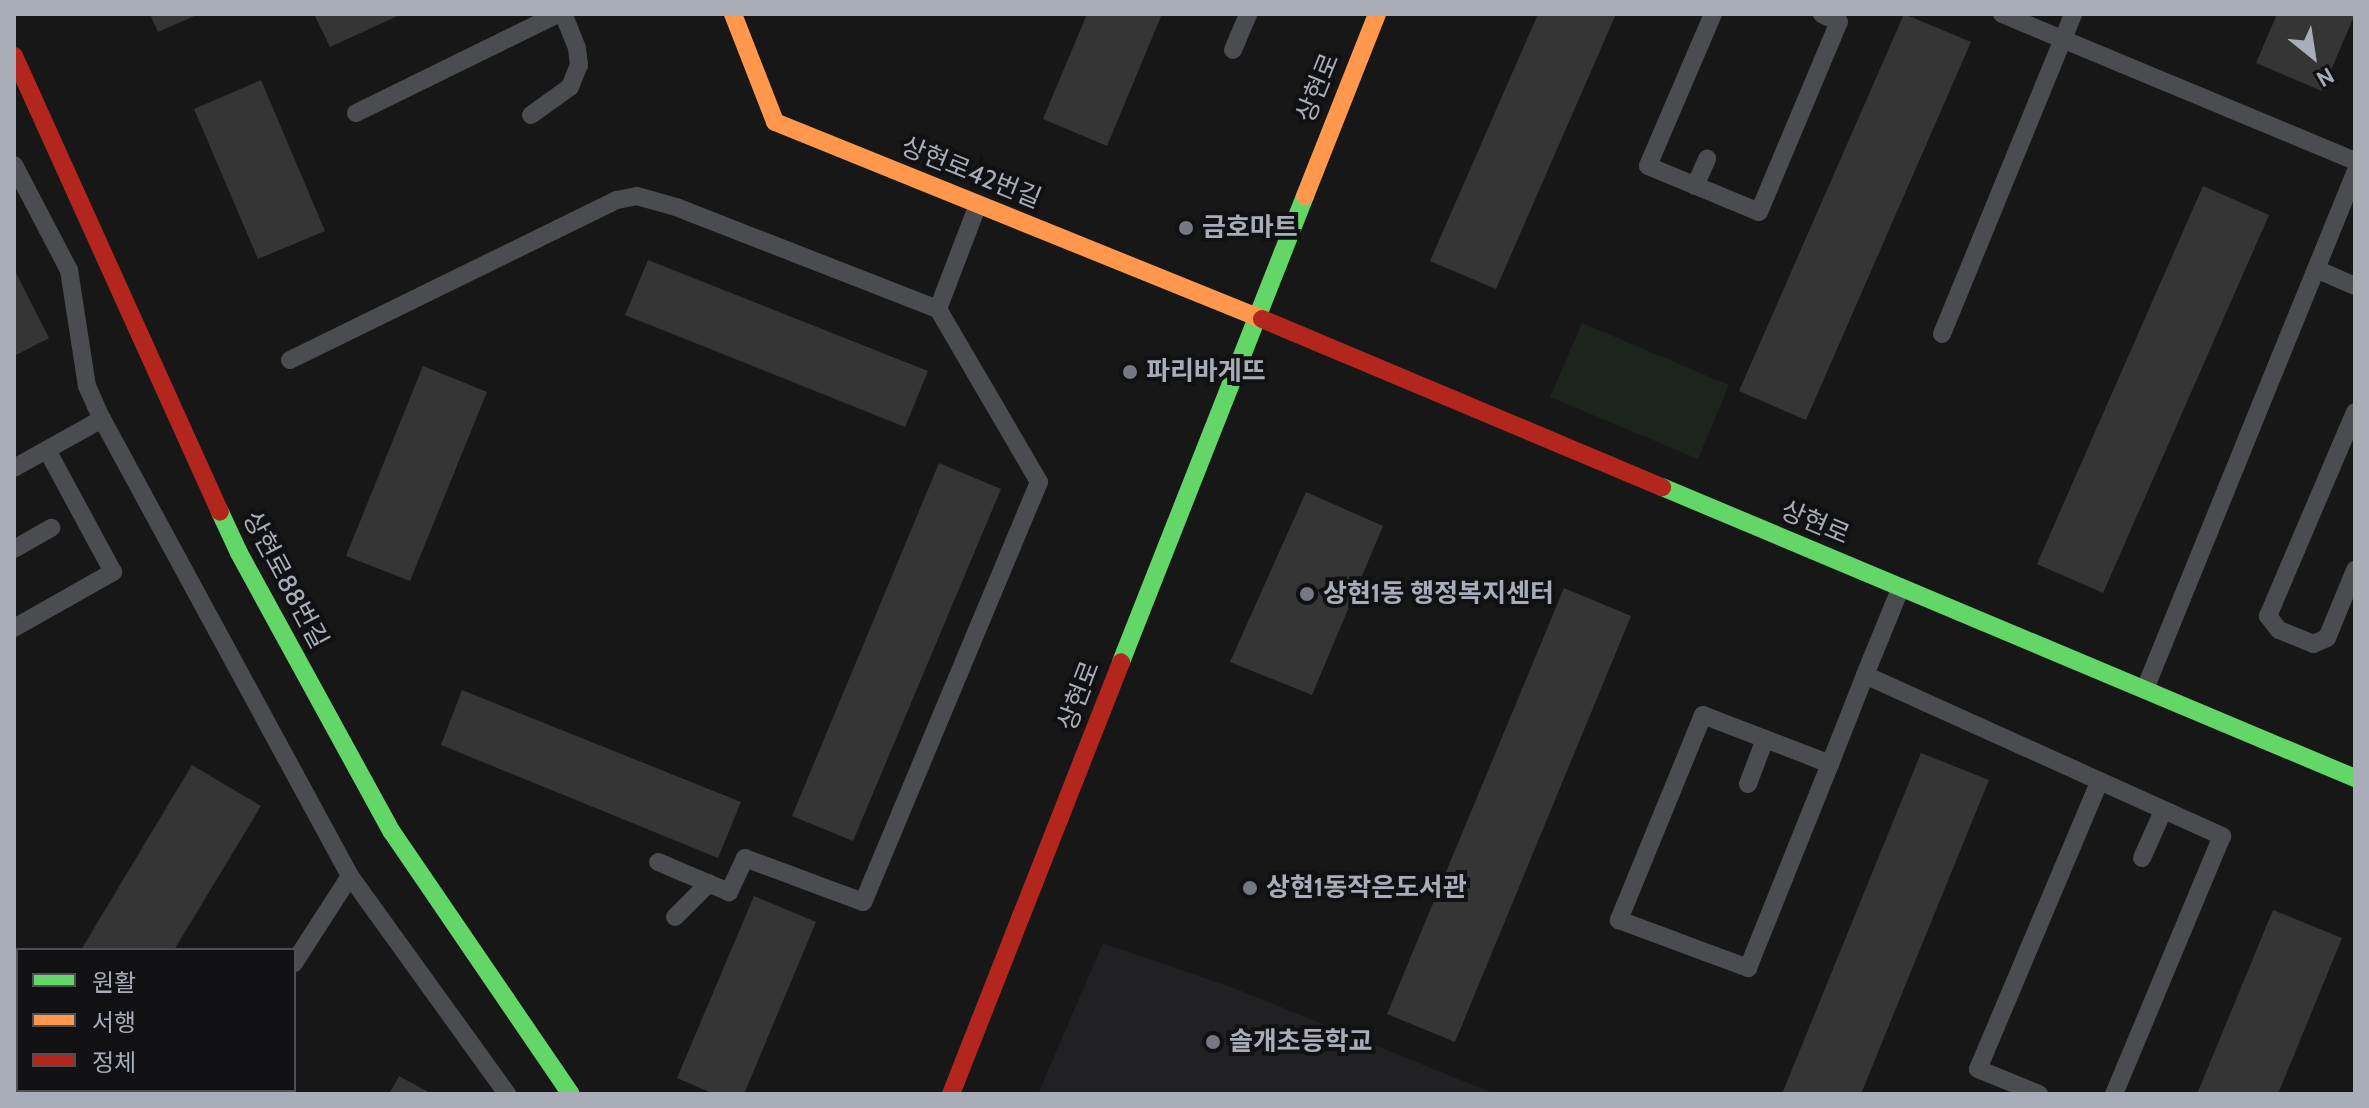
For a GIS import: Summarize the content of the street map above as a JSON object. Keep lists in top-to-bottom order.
{
  "streets": {
    "street": ["상현로", "상현로42번길", "상현로88번길"]
  },
  "crossings": [
    ["상현로", "상현로42번길"]
  ],
  "places": [
    "금호마트",
    "파리바게뜨",
    "상현1동 행정복지센터",
    "상현1동작은도서관",
    "솔개초등학교"
  ],
  "legend": ["원활", "서행", "정체"],
  "north": "bottom right"
}
